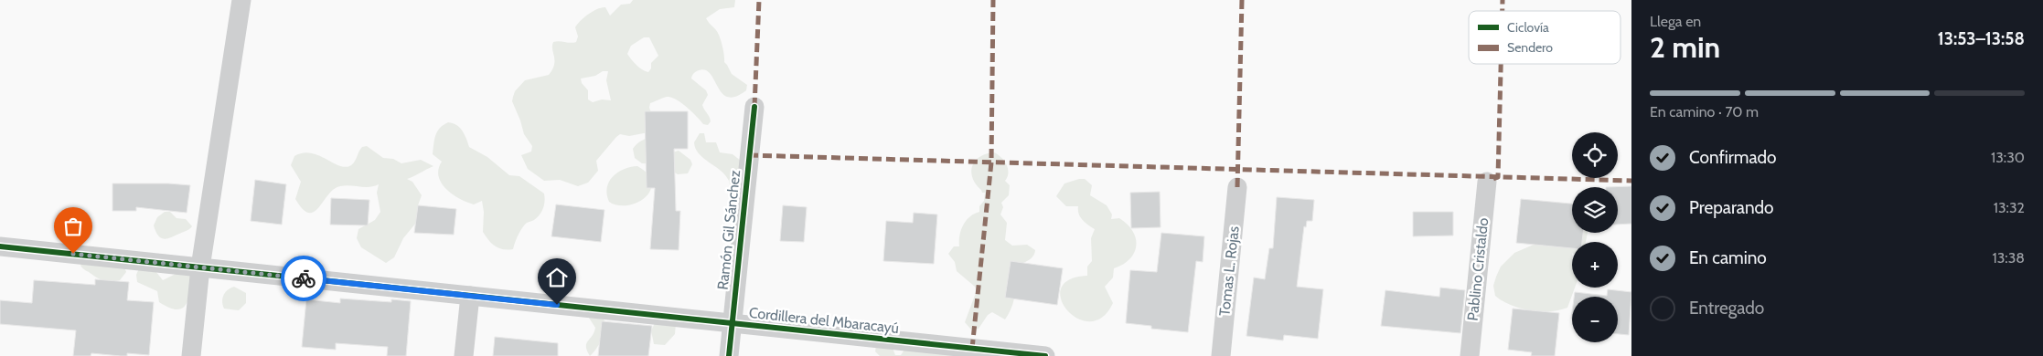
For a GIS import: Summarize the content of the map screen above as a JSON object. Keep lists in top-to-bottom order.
{
  "streets": {
    "street": [
      "Ramón Gil Sánchez",
      "Pablino Cristaldo",
      "Tomas L. Rojas",
      "Cordillera del Mbaracayú"
    ]
  },
  "crossings": [
    ["Ramón Gil Sánchez", "Cordillera del Mbaracayú"]
  ],
  "legend": ["Ciclovía", "Sendero"],
  "page": {
    "heading": ["2 min", "Llega en", "13:53–13:58"],
    "bar": "En camino · 70 m",
    "map_buttons": ["+", "−"],
    "list": [
      ["Confirmado", "13:30"],
      ["Preparando", "13:32"],
      ["En camino", "13:38"],
      "Entregado"
    ]
  }
}
